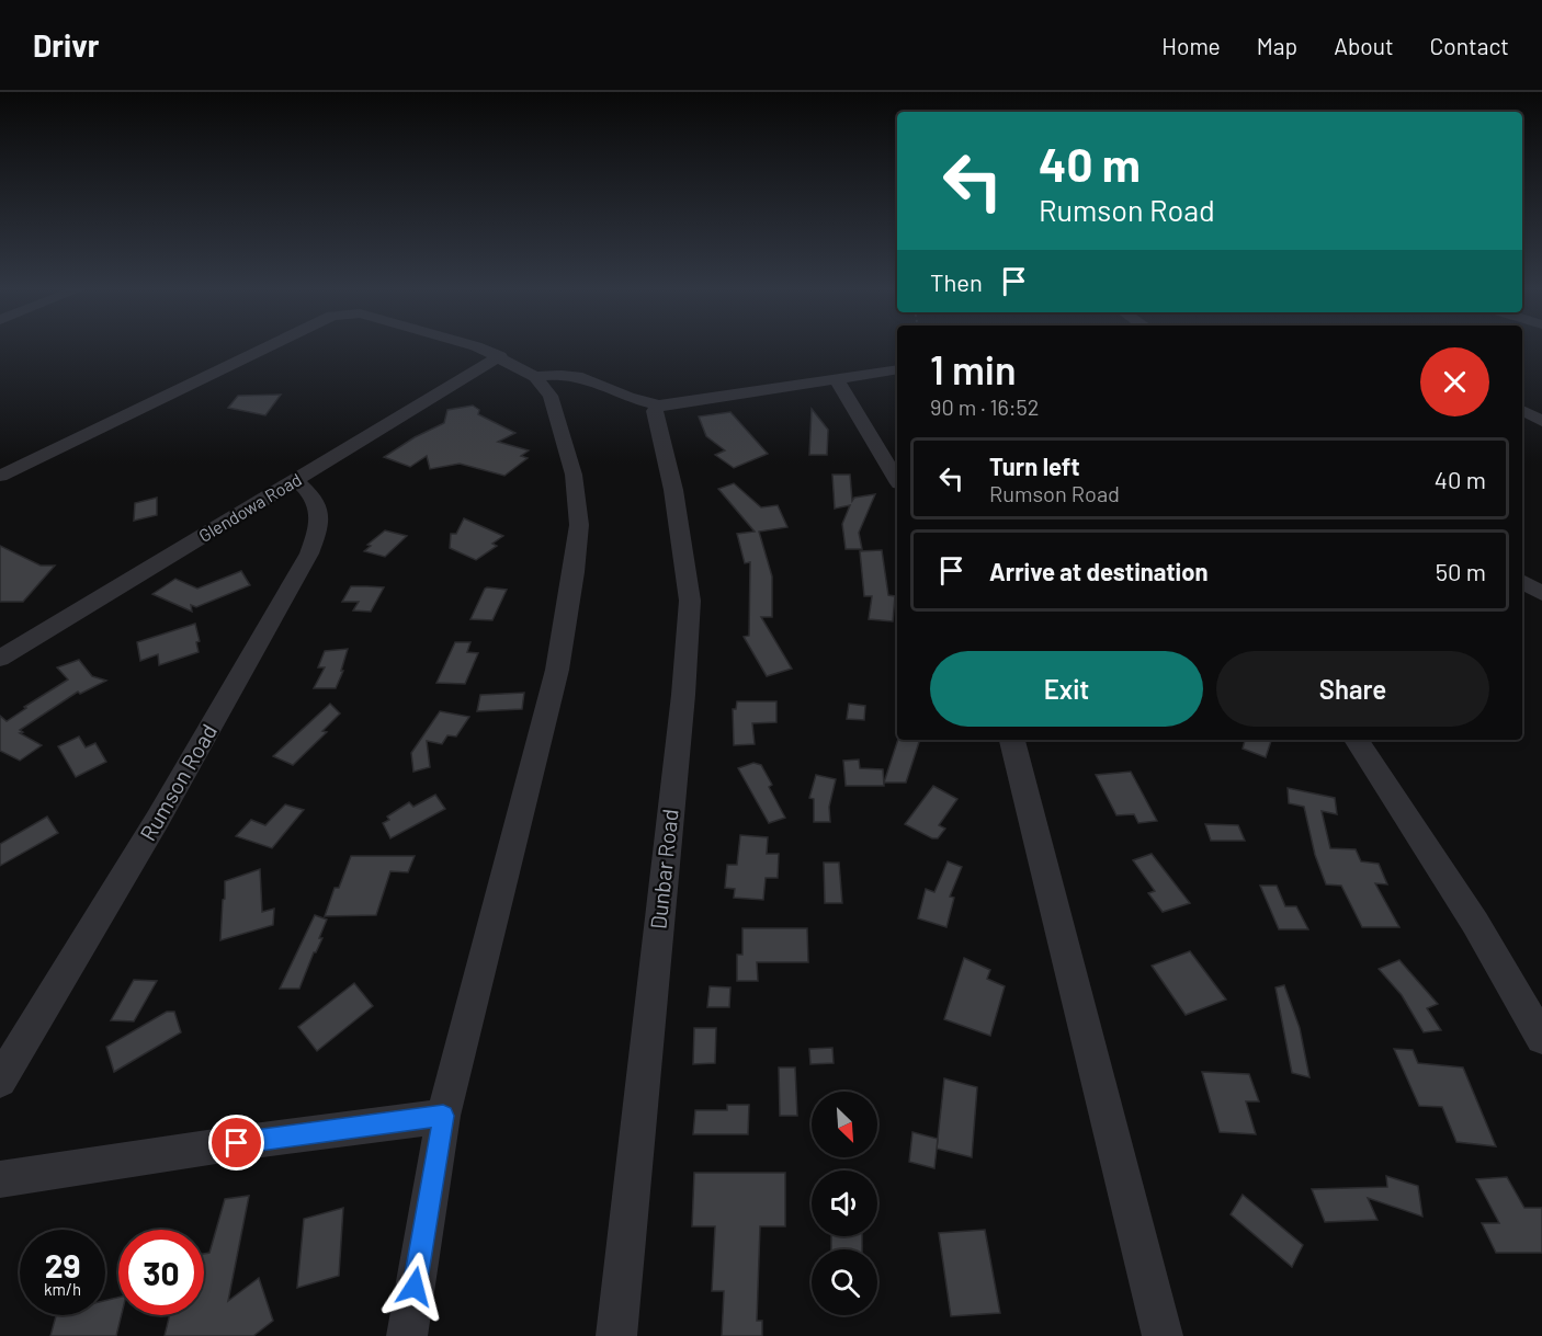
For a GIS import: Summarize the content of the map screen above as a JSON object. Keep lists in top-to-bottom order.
{
  "streets": {
    "street": ["Glendowa Road", "Rumson Road", "Dunbar Road"]
  },
  "crossings": [
    ["Glendowa Road", "Rumson Road"]
  ],
  "north": "bottom right",
  "page": {
    "header": "Drivr",
    "nav": [
      "Home",
      "Map",
      "About",
      "Contact"
    ],
    "turn": ["40 m", "Rumson Road"],
    "then": "Then",
    "heading": ["1 min", "90 m · 16:52"],
    "list": [
      {
        "name": "Turn left",
        "note": "Rumson Road",
        "value": "40 m"
      },
      {
        "name": "Arrive at destination",
        "value": "50 m"
      }
    ],
    "buttons": ["Exit", "Share"],
    "speed": "29 km/h",
    "limit": "30"
  }
}
